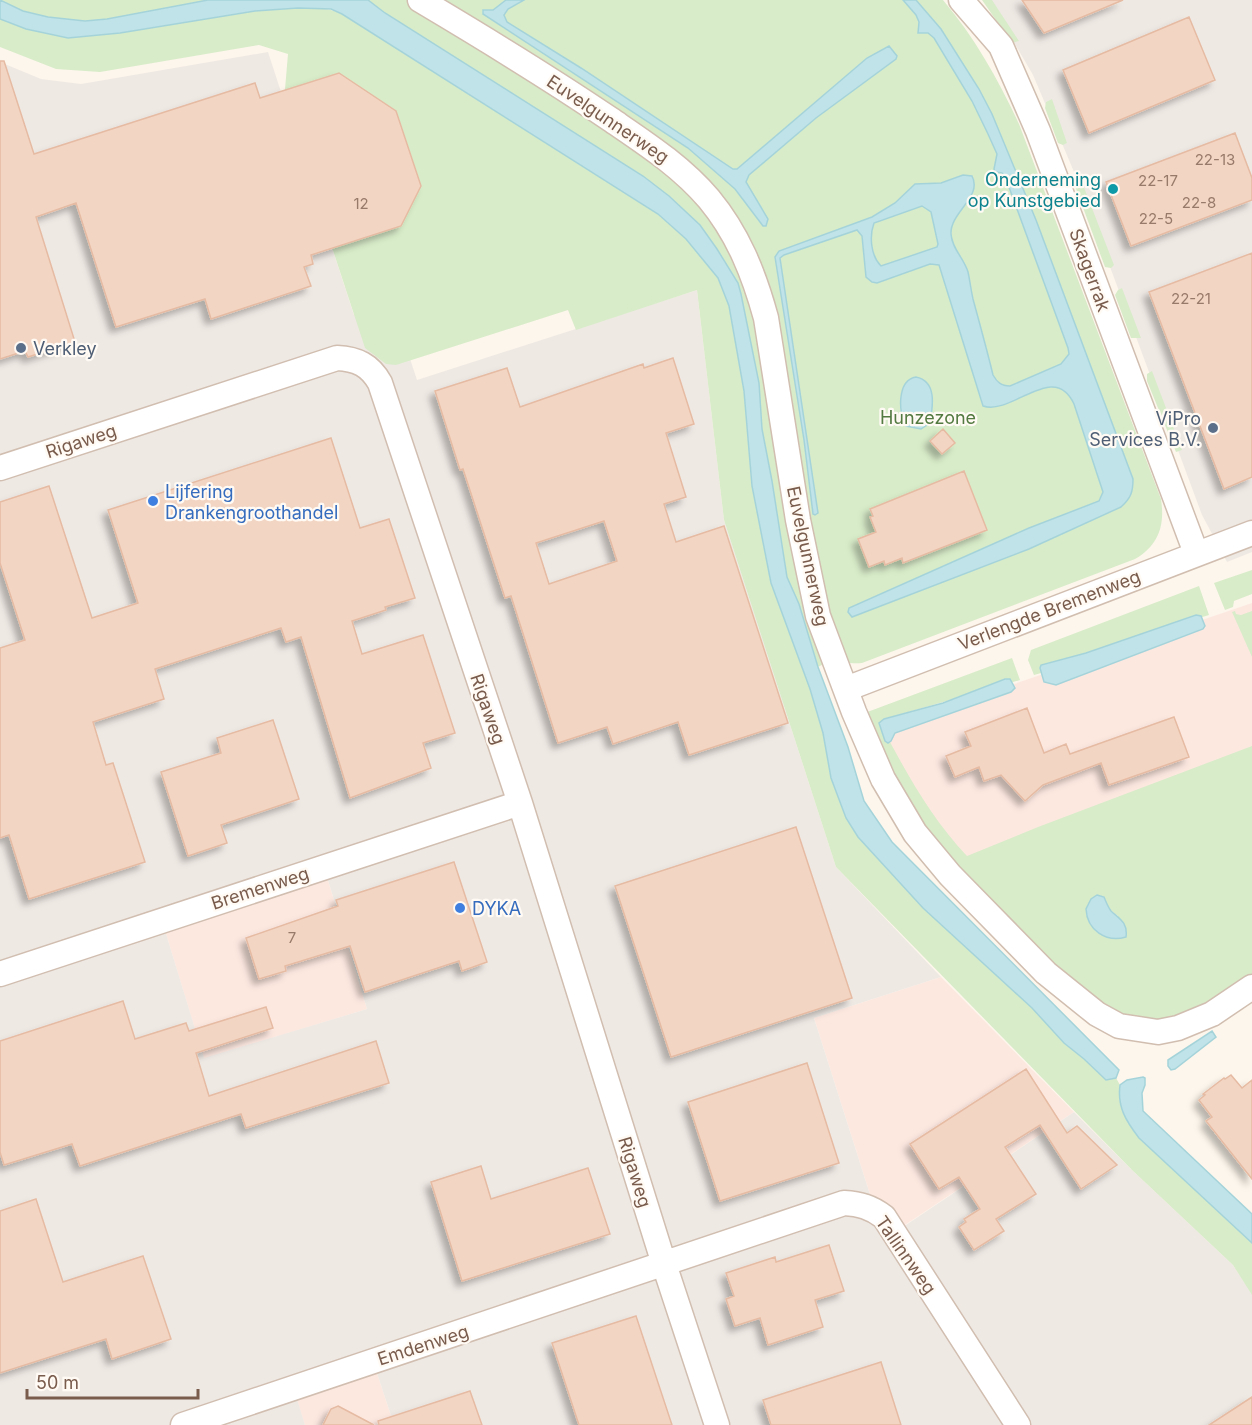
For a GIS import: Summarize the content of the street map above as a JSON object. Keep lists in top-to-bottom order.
{
  "streets": {
    "street": [
      "Euvelgunnerweg",
      "Skagerrak",
      "Rigaweg",
      "Verlengde Bremenweg",
      "Bremenweg",
      "Tallinnweg",
      "Emdenweg"
    ]
  },
  "crossings": [
    ["Euvelgunnerweg", "Verlengde Bremenweg"],
    ["Skagerrak", "Verlengde Bremenweg"],
    ["Rigaweg", "Bremenweg"],
    ["Rigaweg", "Tallinnweg"],
    ["Rigaweg", "Emdenweg"],
    ["Tallinnweg", "Emdenweg"]
  ],
  "parks": ["Hunzezone"],
  "places": [
    "Onderneming op Kunstgebied",
    "Verkley",
    "ViPro Services B.V.",
    "Lijfering Drankengroothandel",
    "DYKA"
  ],
  "house_numbers": [
    "22-13",
    "22-17",
    "22-8",
    "12",
    "22-5",
    "22-21",
    "7"
  ],
  "scale_bar": "50 m"
}
